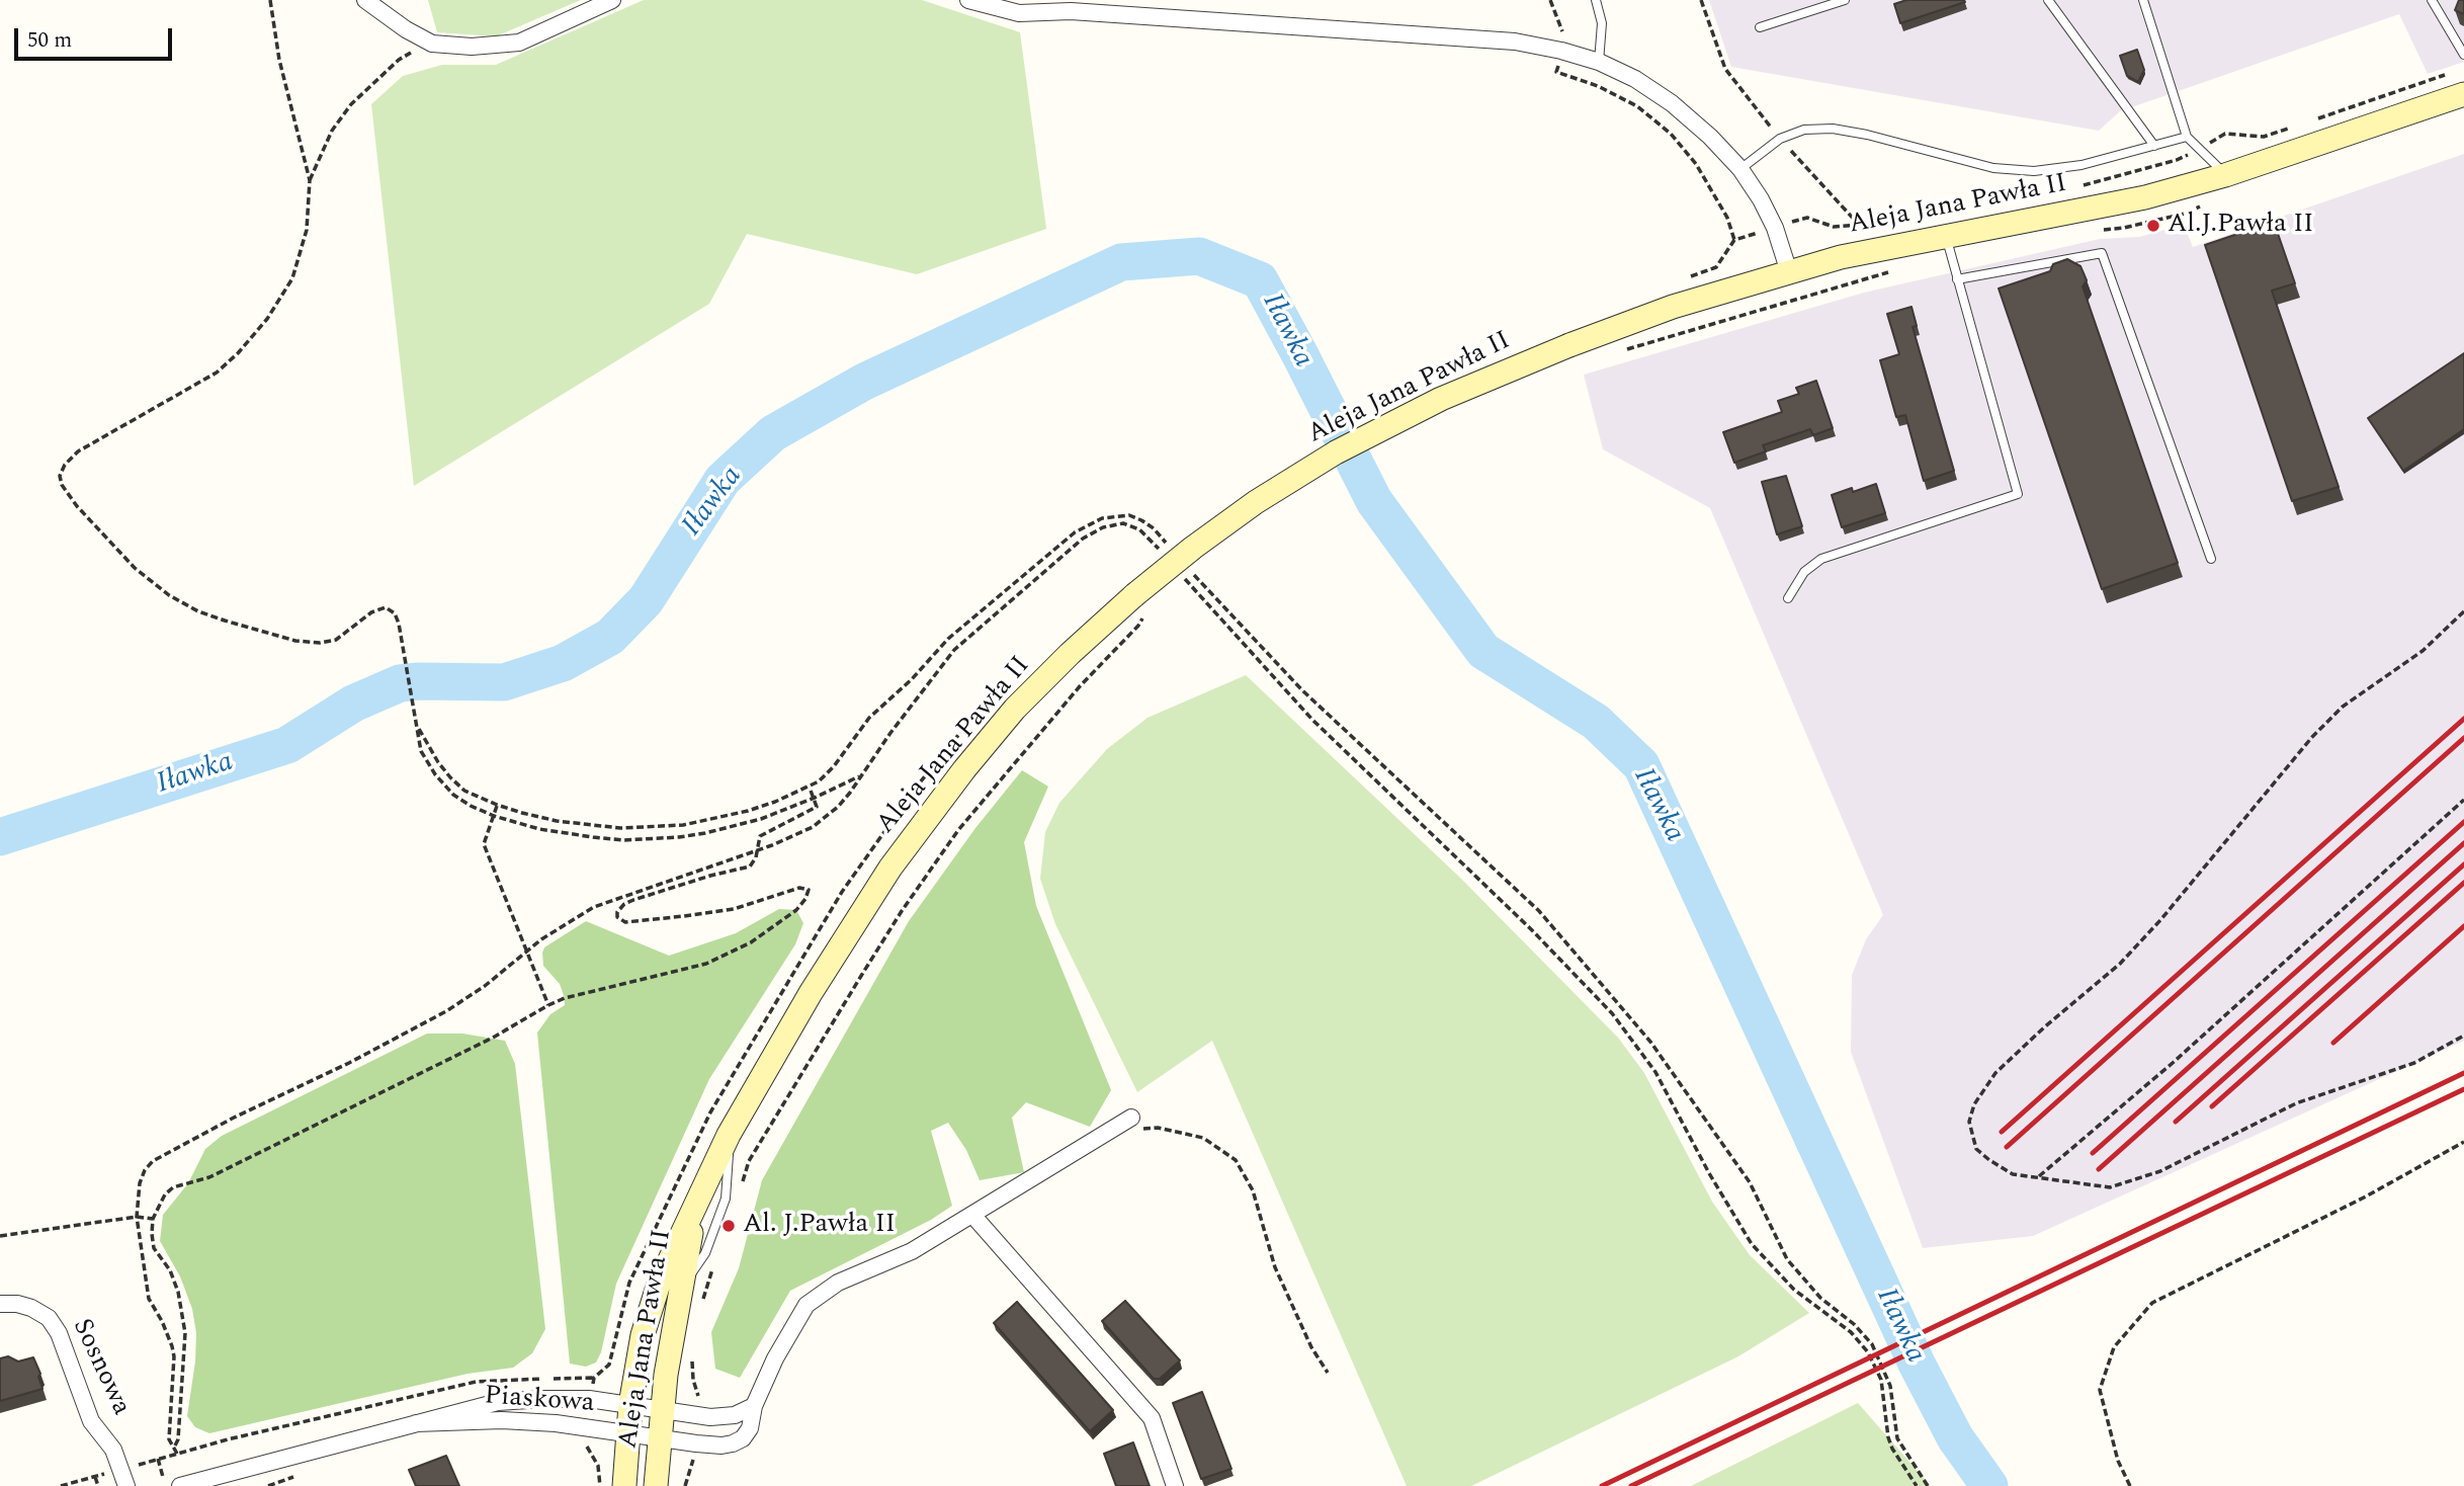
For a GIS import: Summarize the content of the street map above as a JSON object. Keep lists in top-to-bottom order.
{
  "streets": {
    "main road": ["Aleja Jana Pawła II"],
    "street": ["Sosnowa", "Piaskowa"]
  },
  "crossings": [
    ["Aleja Jana Pawła II", "Piaskowa"]
  ],
  "water": ["Iławka"],
  "places": ["Al.J.Pawła II", "Al. J.Pawła II"],
  "scale_bar": "50 m"
}
